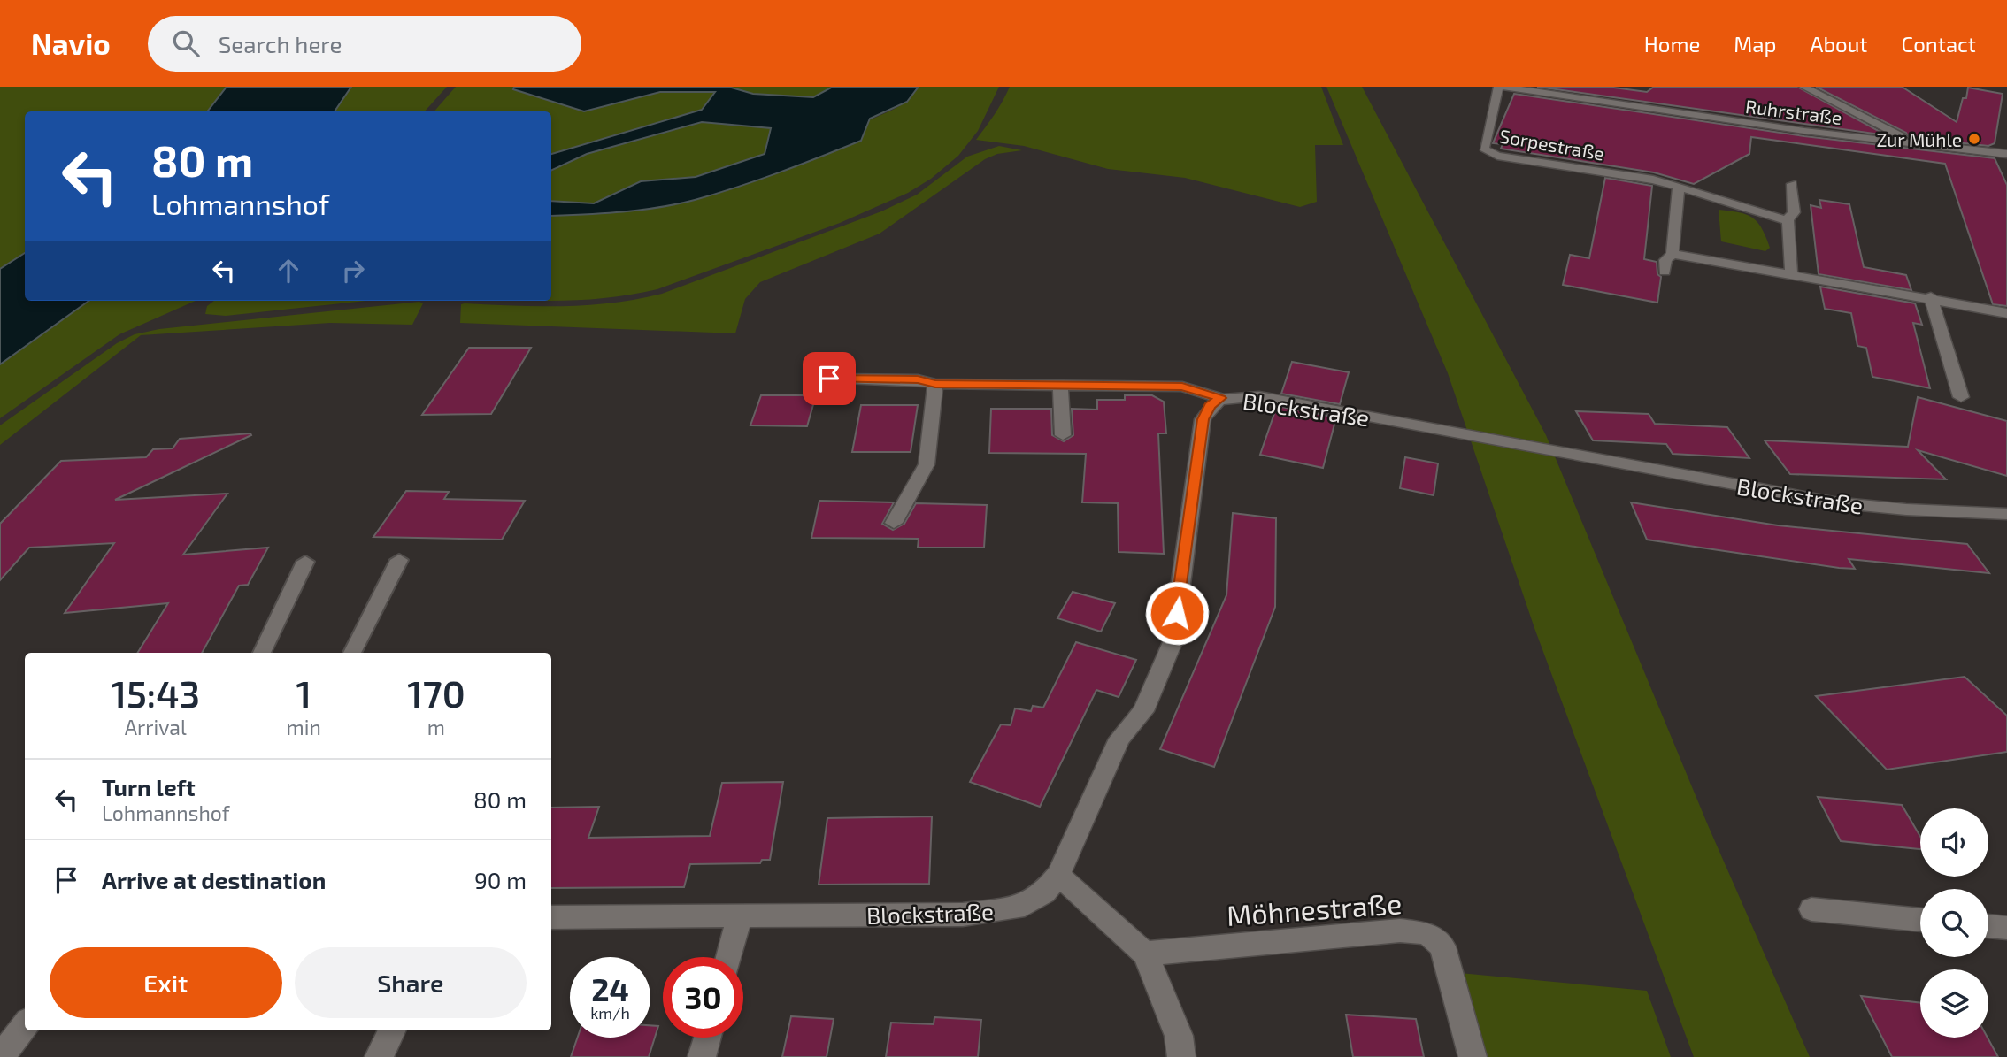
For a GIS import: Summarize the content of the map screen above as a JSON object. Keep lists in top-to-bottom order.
{
  "streets": {
    "street": [
      "Ruhrstraße",
      "Sorpestraße",
      "Blockstraße",
      "Möhnestraße"
    ]
  },
  "crossings": [
    ["Ruhrstraße", "Sorpestraße"]
  ],
  "places": ["Zur Mühle"],
  "page": {
    "header": "Navio",
    "search": "Search here",
    "nav": [
      "Home",
      "Map",
      "About",
      "Contact"
    ],
    "turn": ["80 m", "Lohmannshof"],
    "eta": [
      "15:43",
      "Arrival",
      "1",
      "min",
      "170",
      "m"
    ],
    "list": [
      {
        "name": "Turn left",
        "note": "Lohmannshof",
        "value": "80 m"
      },
      {
        "name": "Arrive at destination",
        "value": "90 m"
      }
    ],
    "buttons": ["Exit", "Share"],
    "speed": "24 km/h",
    "limit": "30"
  }
}
